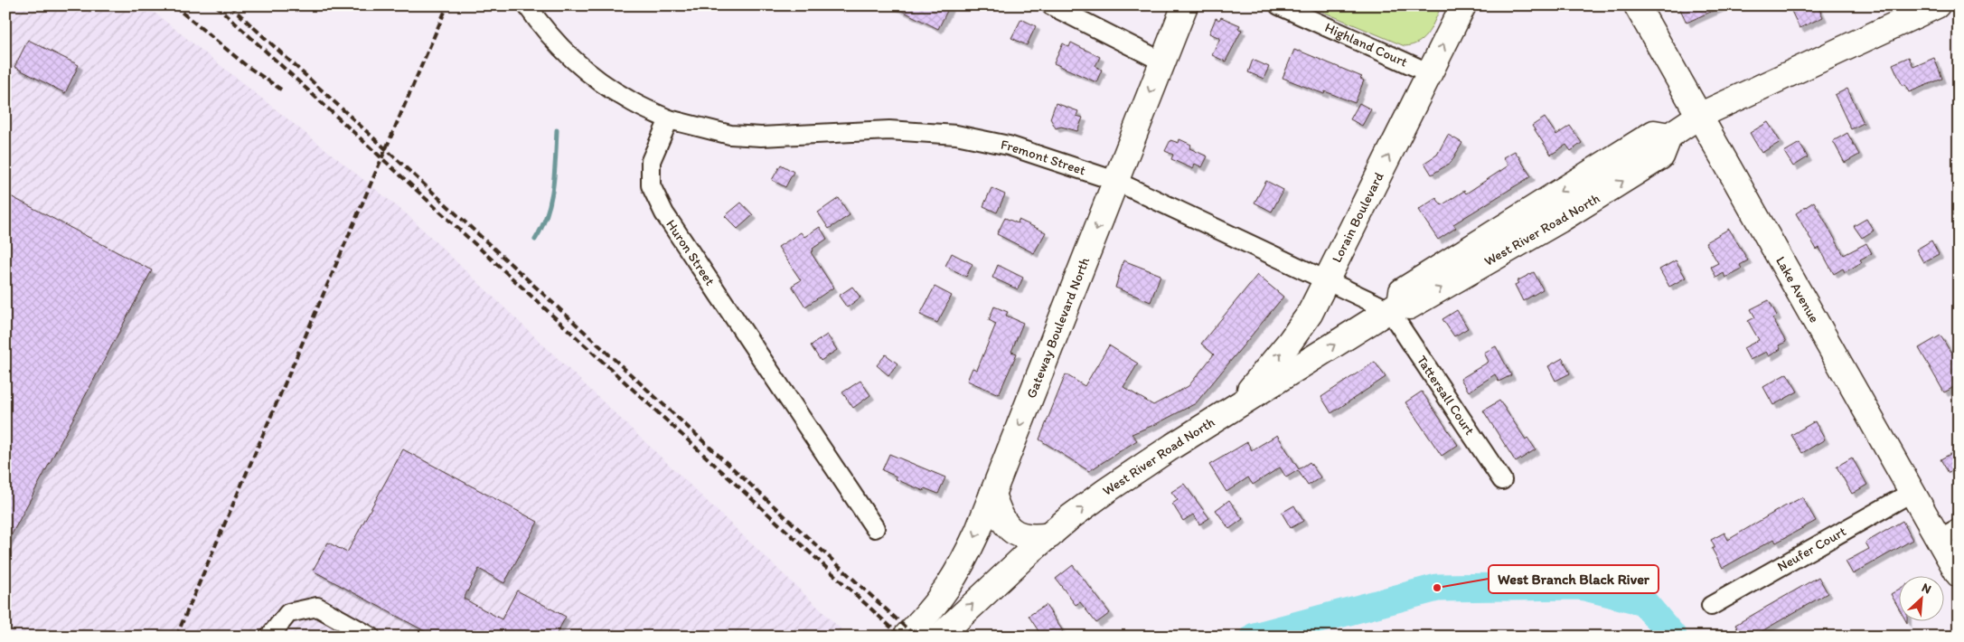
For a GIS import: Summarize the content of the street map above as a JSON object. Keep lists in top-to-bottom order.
{
  "streets": {
    "main road": [
      "Lorain Boulevard",
      "West River Road North",
      "Lake Avenue",
      "Gateway Boulevard North"
    ],
    "street": [
      "Highland Court",
      "Fremont Street",
      "Huron Street",
      "Tattersall Court",
      "Neufer Court"
    ]
  },
  "crossings": [
    ["Highland Court", "Lorain Boulevard"],
    ["Fremont Street", "Lorain Boulevard"],
    ["Fremont Street", "West River Road North"],
    ["Fremont Street", "Huron Street"],
    ["Fremont Street", "Gateway Boulevard North"],
    ["Fremont Street", "Tattersall Court"],
    ["Lorain Boulevard", "West River Road North"],
    ["West River Road North", "Lake Avenue"],
    ["West River Road North", "Tattersall Court"],
    ["Lake Avenue", "Neufer Court"]
  ],
  "one_way": ["Lorain Boulevard", "West River Road North", "Gateway Boulevard North"],
  "places": ["West Branch Black River"],
  "north": "top right"
}
